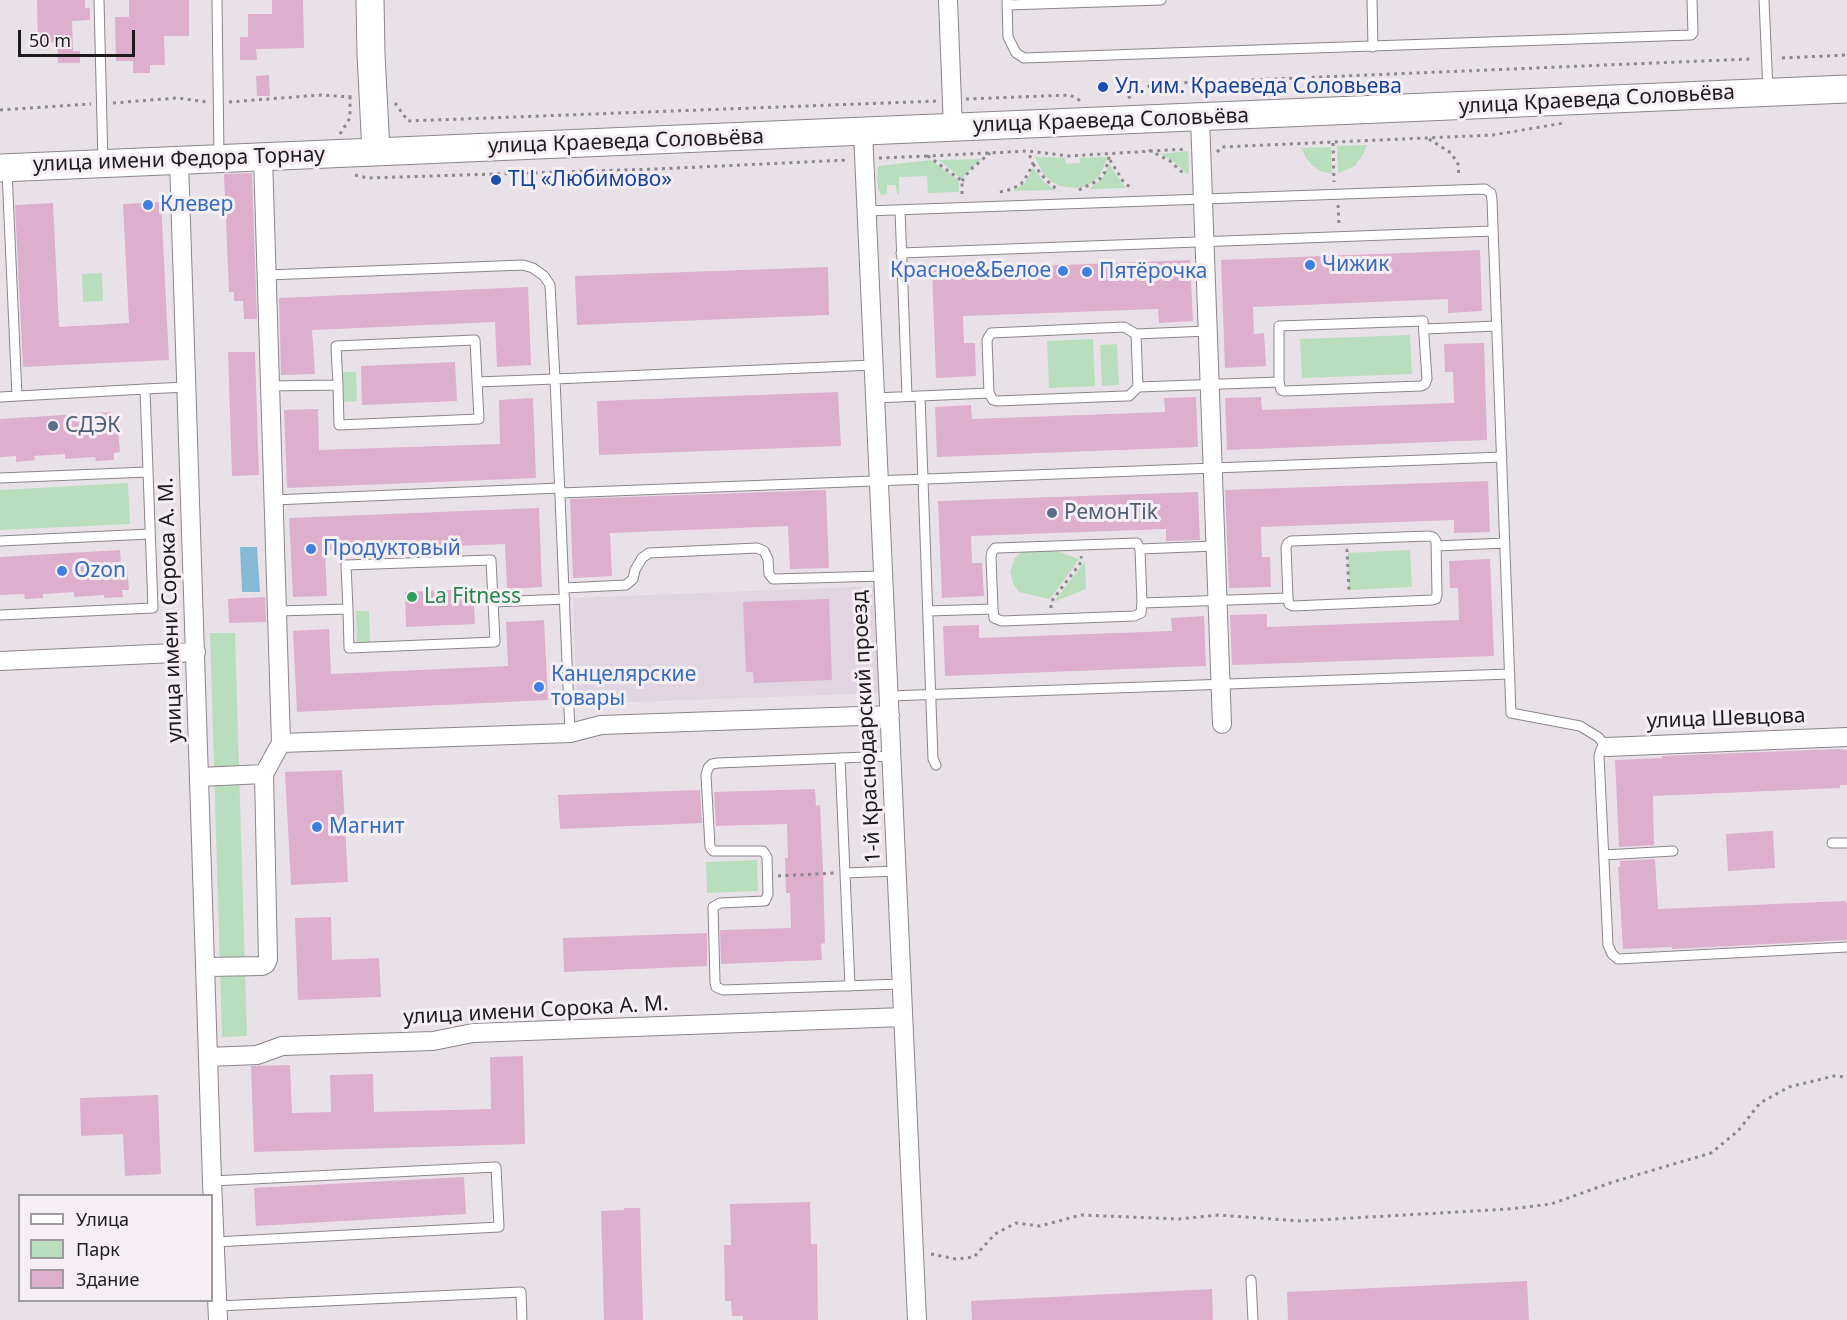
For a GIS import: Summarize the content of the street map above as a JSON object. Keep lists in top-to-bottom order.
{
  "streets": {
    "main road": ["улица Краеведа Соловьёва", "улица имени Федора Торнау"],
    "street": ["улица имени Сорока А. М.", "улица Шевцова", "1-й Краснодарский проезд"]
  },
  "crossings": [
    ["улица Краеведа Соловьёва", "улица имени Федора Торнау"],
    ["улица Краеведа Соловьёва", "1-й Краснодарский проезд"],
    ["улица имени Федора Торнау", "улица имени Сорока А. М."],
    ["улица имени Сорока А. М.", "1-й Краснодарский проезд"]
  ],
  "places": [
    "Ул. им. Краеведа Соловьева",
    "ТЦ «Любимово»",
    "Клевер",
    "Чижик",
    "Красное&Белое",
    "Пятёрочка",
    "СДЭК",
    "РемонTik",
    "Продуктовый",
    "Ozon",
    "La Fitness",
    "Канцелярские товары",
    "Магнит"
  ],
  "legend": ["Улица", "Парк", "Здание"],
  "scale_bar": "50 m"
}
